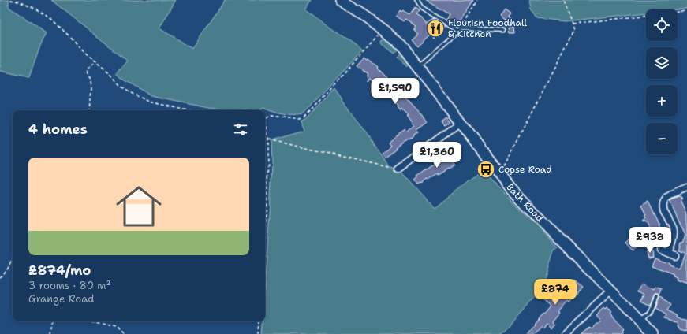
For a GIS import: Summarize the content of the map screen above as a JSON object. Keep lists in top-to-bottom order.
{
  "streets": {
    "highway": ["Bath Road"]
  },
  "places": {
    "restaurant": ["Flourish Foodhall & Kitchen"],
    "bus stop": ["Copse Road"]
  },
  "page": {
    "map_buttons": ["+", "−"],
    "price": [
      "£1,590",
      "£1,360",
      "£938",
      "£874"
    ],
    "heading": "4 homes",
    "list": [
      {
        "name": "£874/mo",
        "note": "3 rooms · 80 m² · Grange Road"
      }
    ]
  }
}
